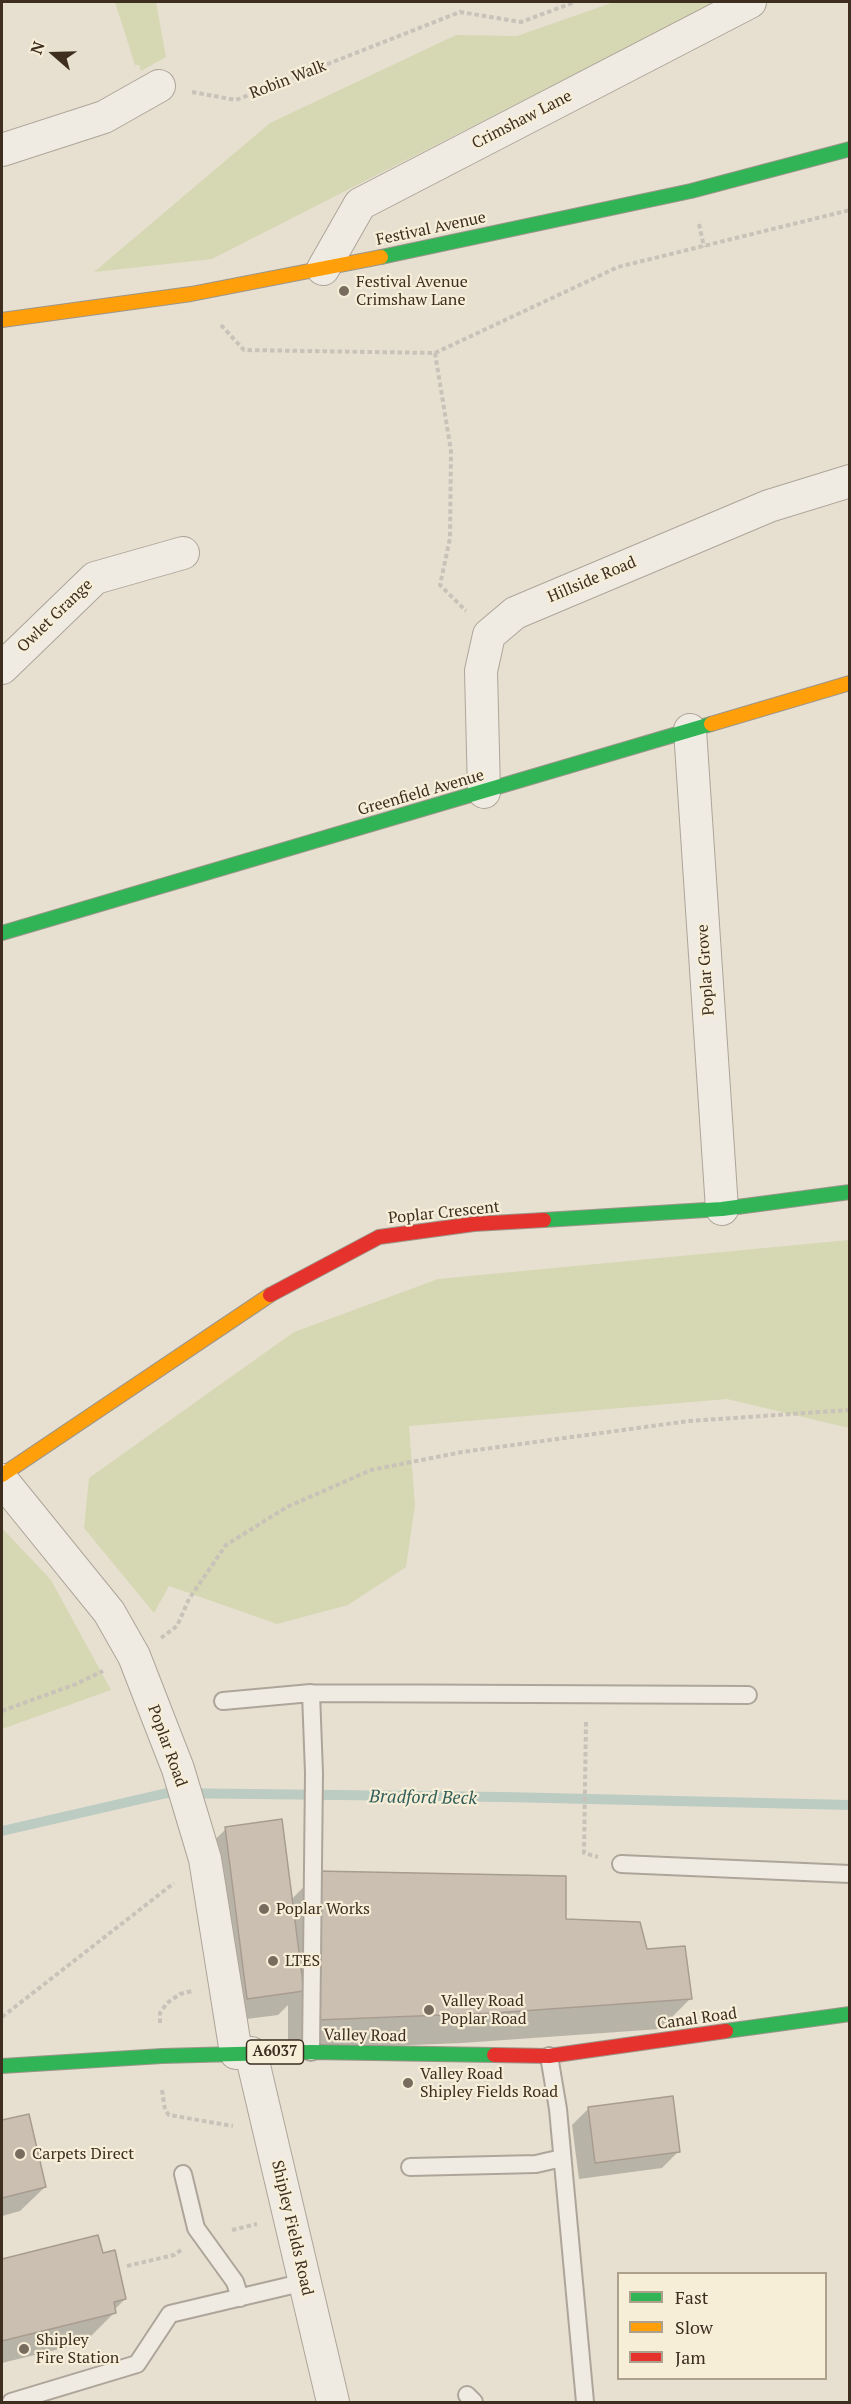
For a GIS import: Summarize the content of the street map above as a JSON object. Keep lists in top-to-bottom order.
{
  "streets": {
    "street": [
      "Crimshaw Lane",
      "Festival Avenue",
      "Hillside Road",
      "Owlet Grange",
      "Greenfield Avenue",
      "Poplar Grove",
      "Poplar Crescent",
      "Poplar Road",
      "Canal Road",
      "Valley Road",
      "A6037",
      "Shipley Fields Road"
    ],
    "path": ["Robin Walk"]
  },
  "crossings": [
    ["Crimshaw Lane", "Festival Avenue"],
    ["Greenfield Avenue", "Poplar Grove"],
    ["Poplar Grove", "Poplar Crescent"],
    ["Poplar Road", "Valley Road"],
    ["Poplar Road", "Shipley Fields Road"],
    ["Canal Road", "Valley Road"],
    ["Valley Road", "Shipley Fields Road"]
  ],
  "water": ["Bradford Beck"],
  "places": [
    "Festival Avenue Crimshaw Lane",
    "Poplar Works",
    "LTES",
    "Valley Road Poplar Road",
    "Valley Road Shipley Fields Road",
    "Carpets Direct",
    "Shipley Fire Station"
  ],
  "legend": ["Fast", "Slow", "Jam"],
  "north": "left"
}
